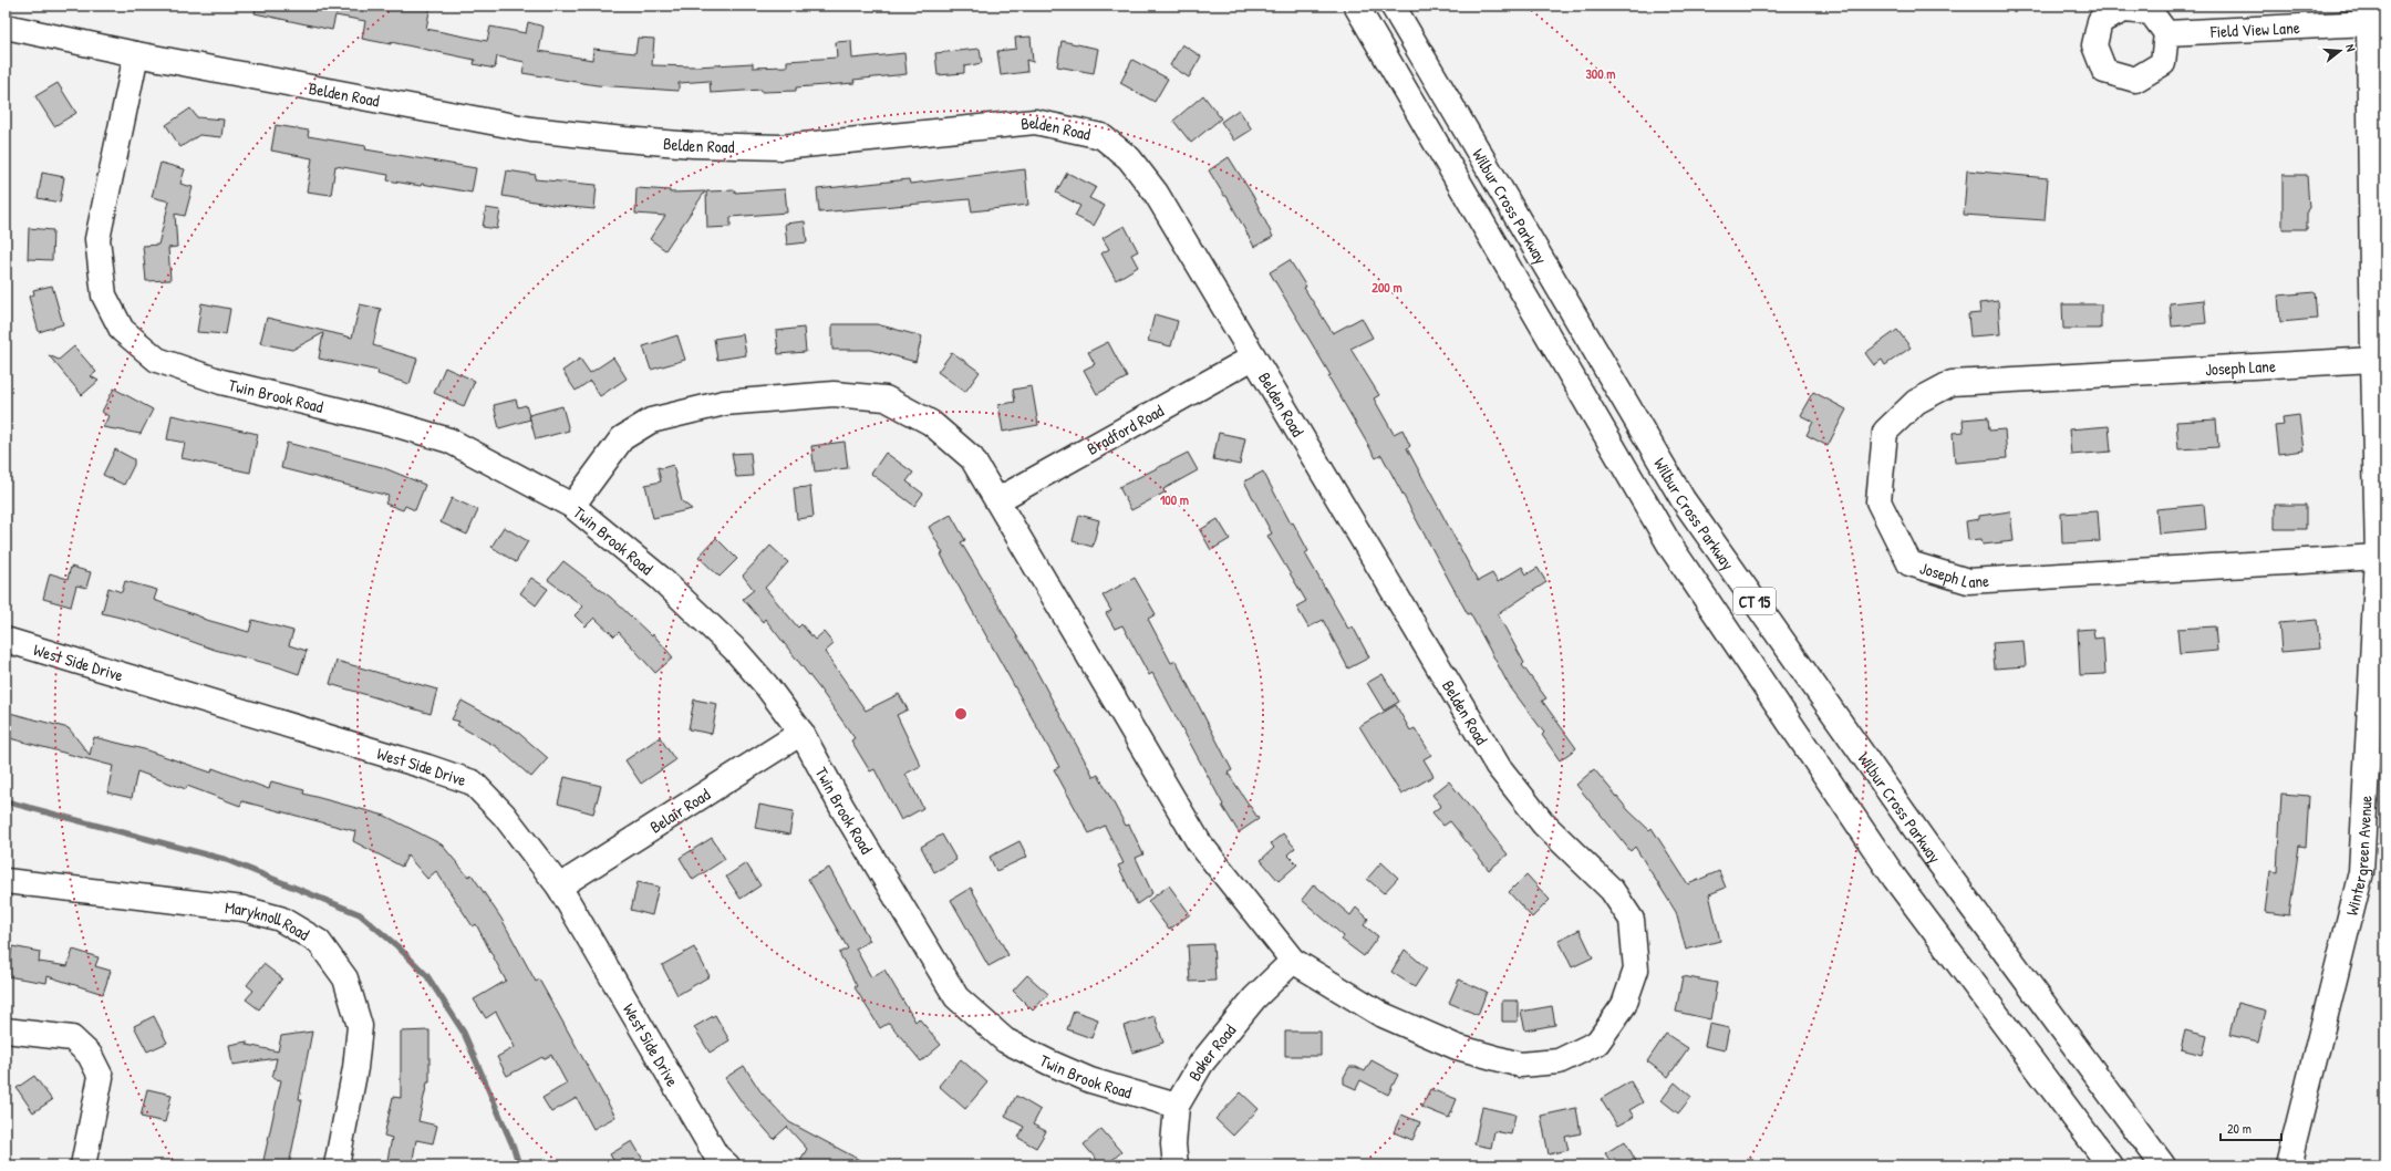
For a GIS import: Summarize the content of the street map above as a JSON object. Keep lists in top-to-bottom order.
{
  "streets": {
    "main road": [
      "Field View Lane",
      "Belden Road",
      "Wilbur Cross Parkway",
      "Joseph Lane",
      "Twin Brook Road",
      "Bradford Road",
      "CT 15",
      "West Side Drive",
      "Belair Road",
      "Wintergreen Avenue",
      "Maryknoll Road",
      "Baker Road"
    ]
  },
  "crossings": [
    ["Field View Lane", "Wintergreen Avenue"],
    ["Belden Road", "Twin Brook Road"],
    ["Belden Road", "Bradford Road"],
    ["Belden Road", "Baker Road"],
    ["Joseph Lane", "Wintergreen Avenue"],
    ["Twin Brook Road", "Belair Road"],
    ["Twin Brook Road", "Baker Road"],
    ["West Side Drive", "Belair Road"]
  ],
  "scale_bar": "20 m",
  "north": "right",
  "rings": ["300 m", "200 m", "100 m"]
}
